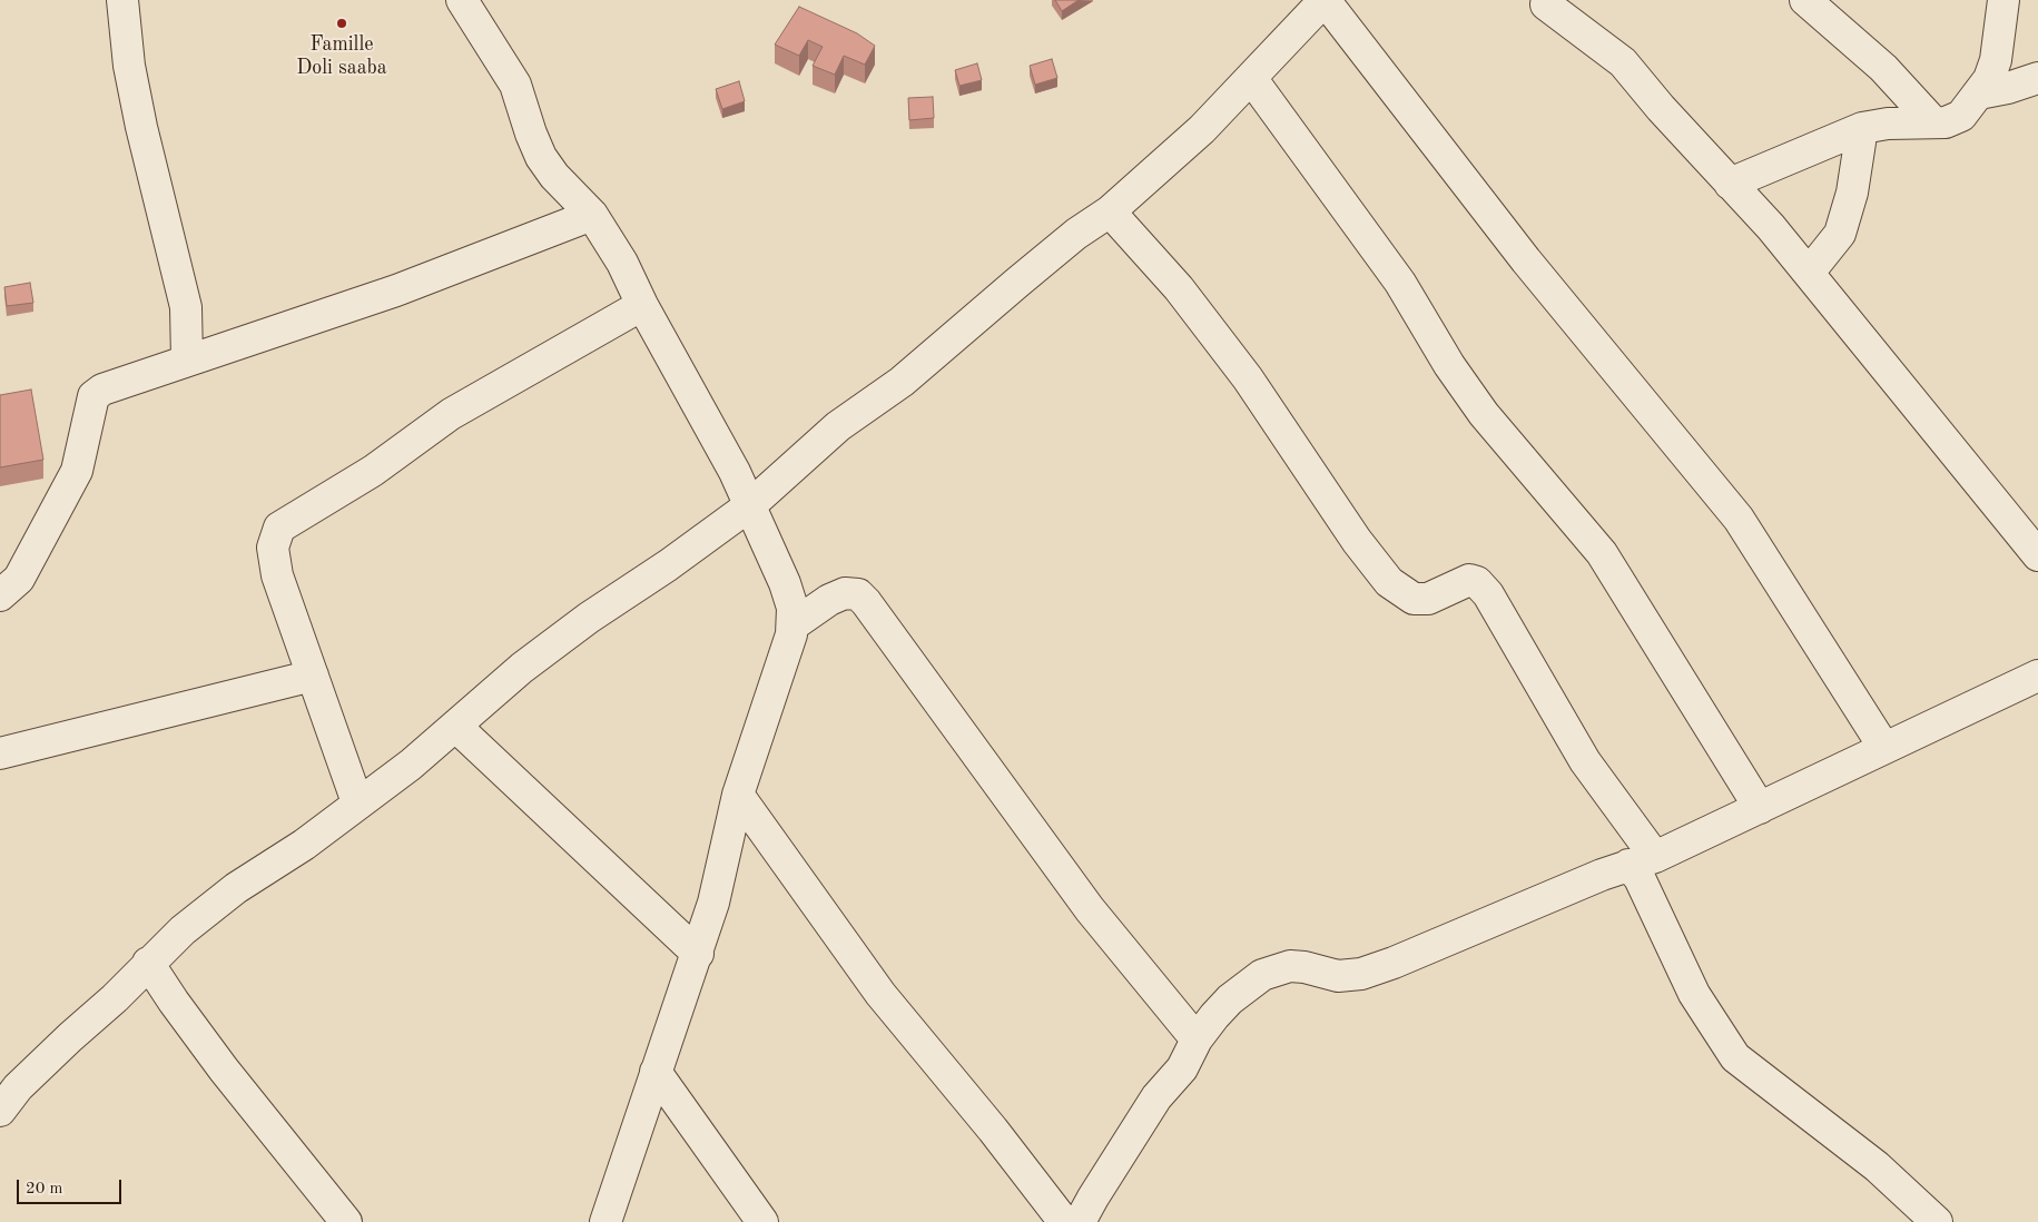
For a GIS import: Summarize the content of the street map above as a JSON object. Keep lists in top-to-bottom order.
{
  "places": ["Famille Doli saaba"],
  "scale_bar": "20 m"
}
